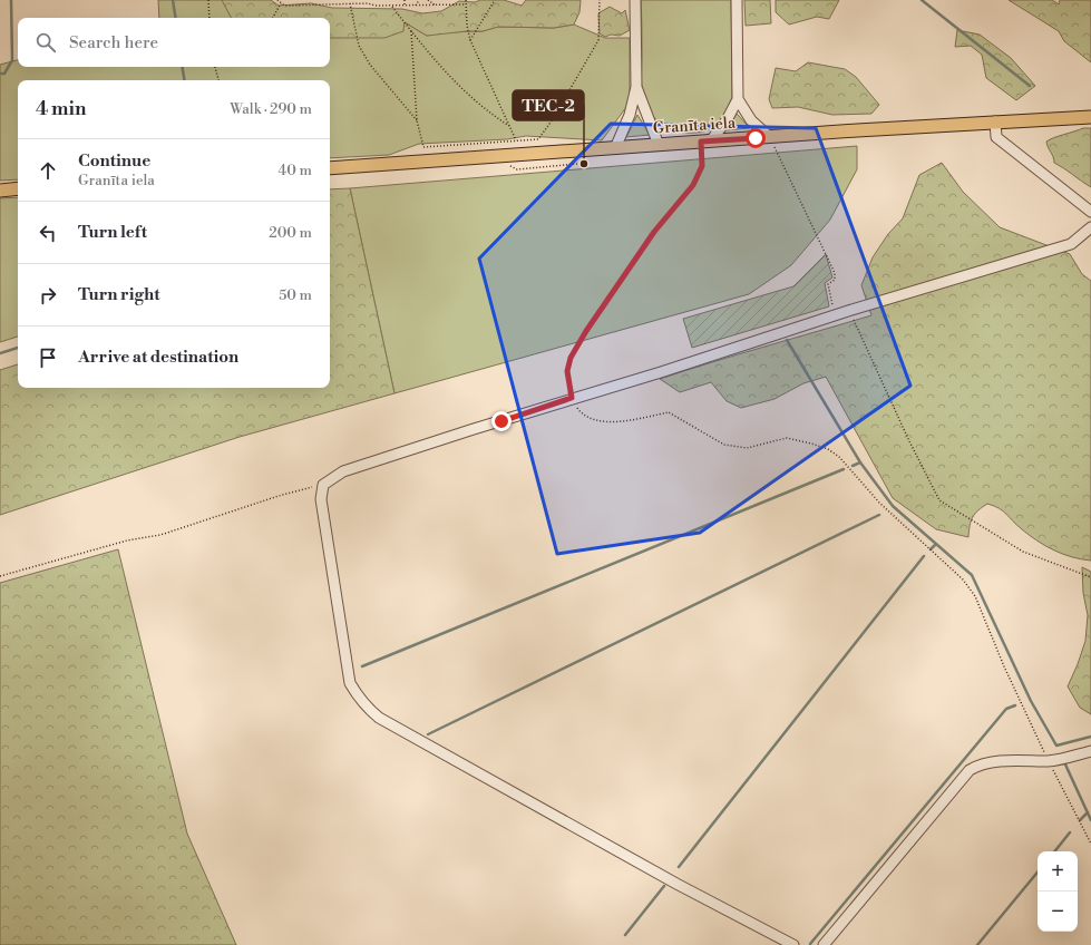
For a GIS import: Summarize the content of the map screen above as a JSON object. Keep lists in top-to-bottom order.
{
  "streets": {
    "main road": ["Granīta iela"]
  },
  "places": ["TEC-2"],
  "page": {
    "search": "Search here",
    "heading": ["4 min", "Walk · 290 m"],
    "list": [
      ["Continue", "Granīta iela", "40 m"],
      ["Turn left", "200 m"],
      ["Turn right", "50 m"],
      "Arrive at destination"
    ],
    "map_buttons": ["+", "−"]
  }
}
